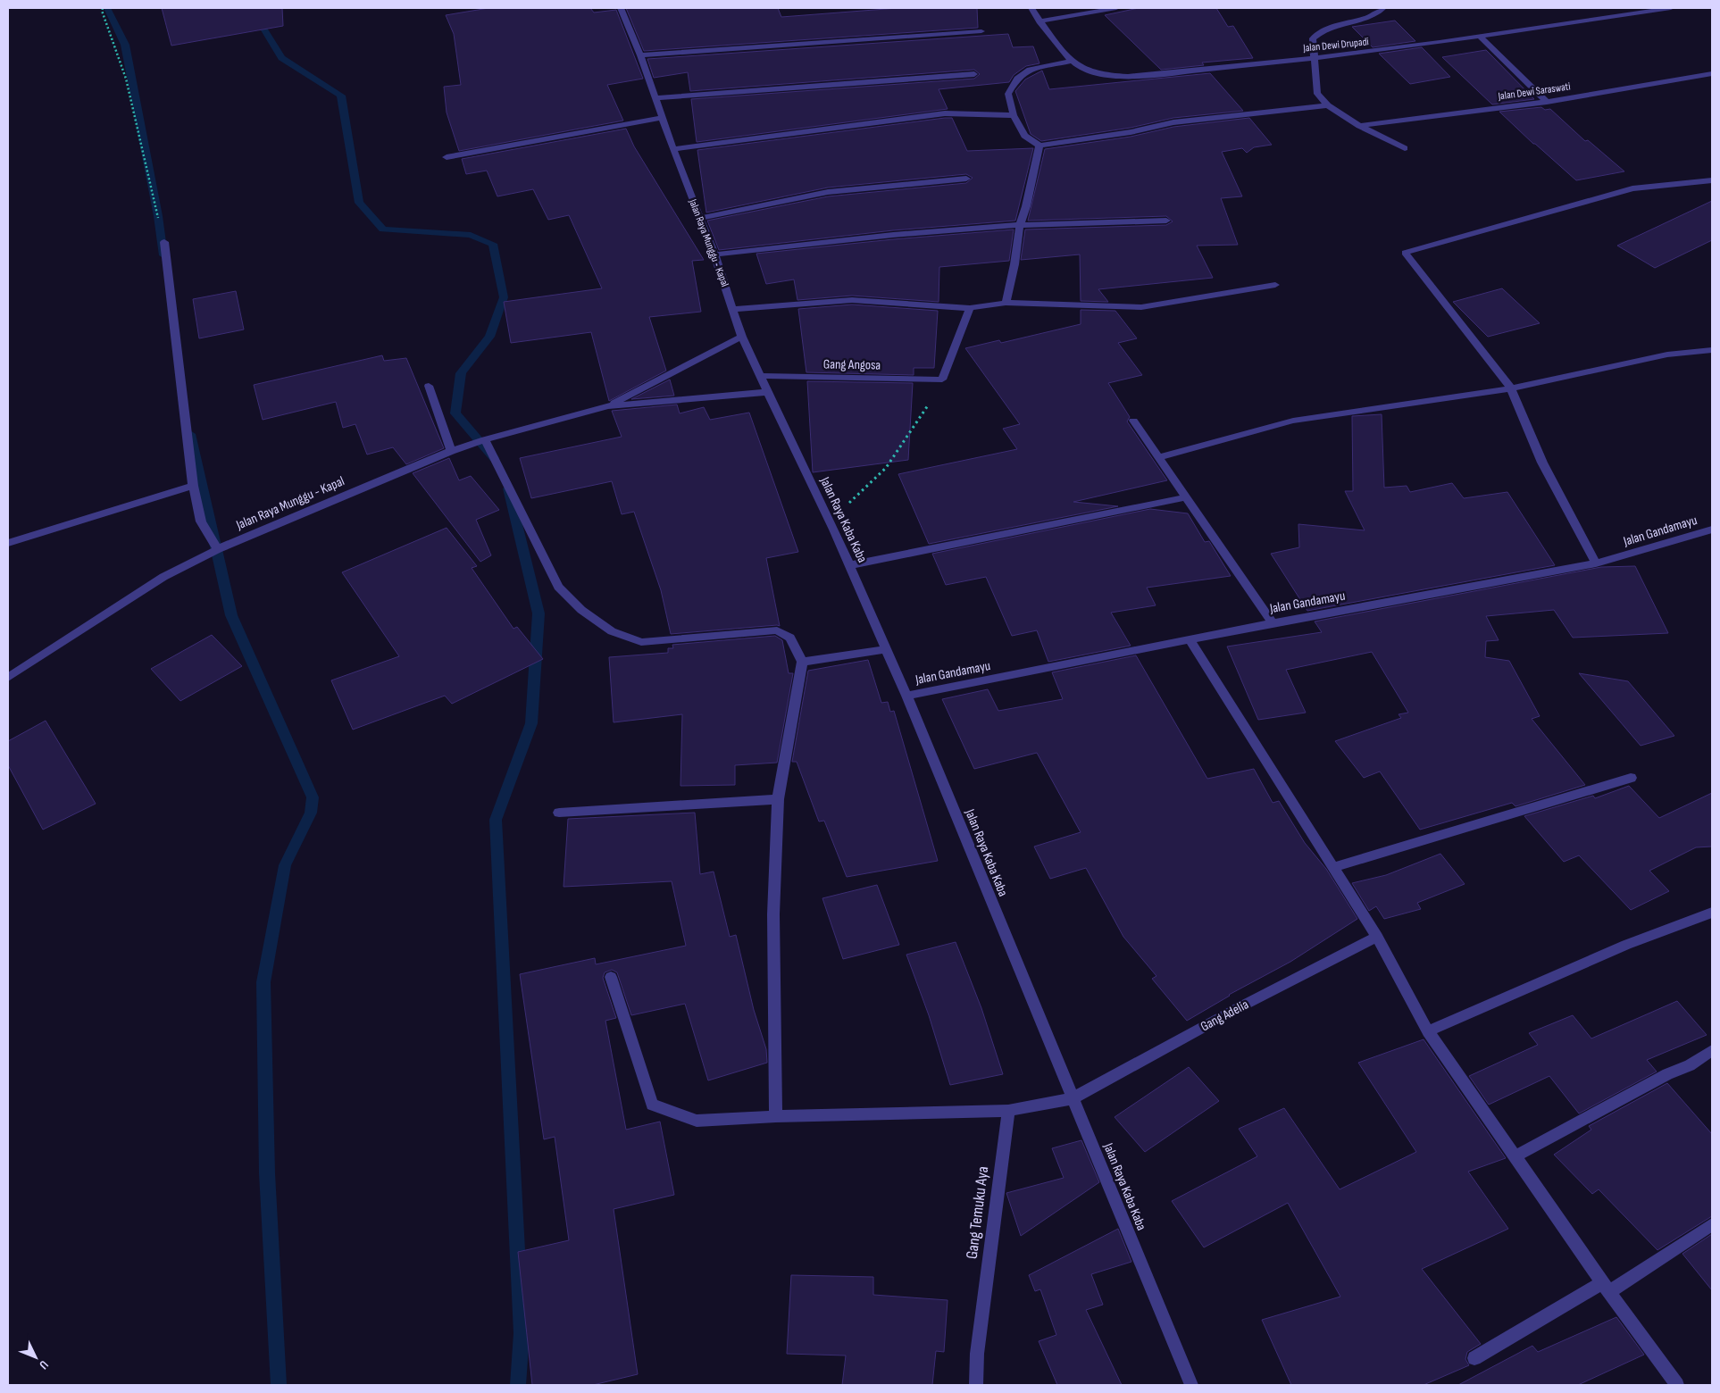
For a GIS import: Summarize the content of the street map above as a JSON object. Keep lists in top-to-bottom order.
{
  "streets": {
    "street": [
      "Jalan Dewi Drupadi",
      "Jalan Dewi Saraswati",
      "Jalan Raya Munggu - Kapal",
      "Gang Angosa",
      "Jalan Raya Kaba Kaba",
      "Jalan Gandamayu",
      "Gang Adelia",
      "Gang Temuku Aya"
    ]
  },
  "crossings": [
    ["Jalan Raya Munggu - Kapal", "Jalan Raya Kaba Kaba"],
    ["Gang Angosa", "Jalan Raya Kaba Kaba"],
    ["Jalan Raya Kaba Kaba", "Jalan Gandamayu"],
    ["Jalan Raya Kaba Kaba", "Gang Adelia"]
  ],
  "north": "bottom right"
}
